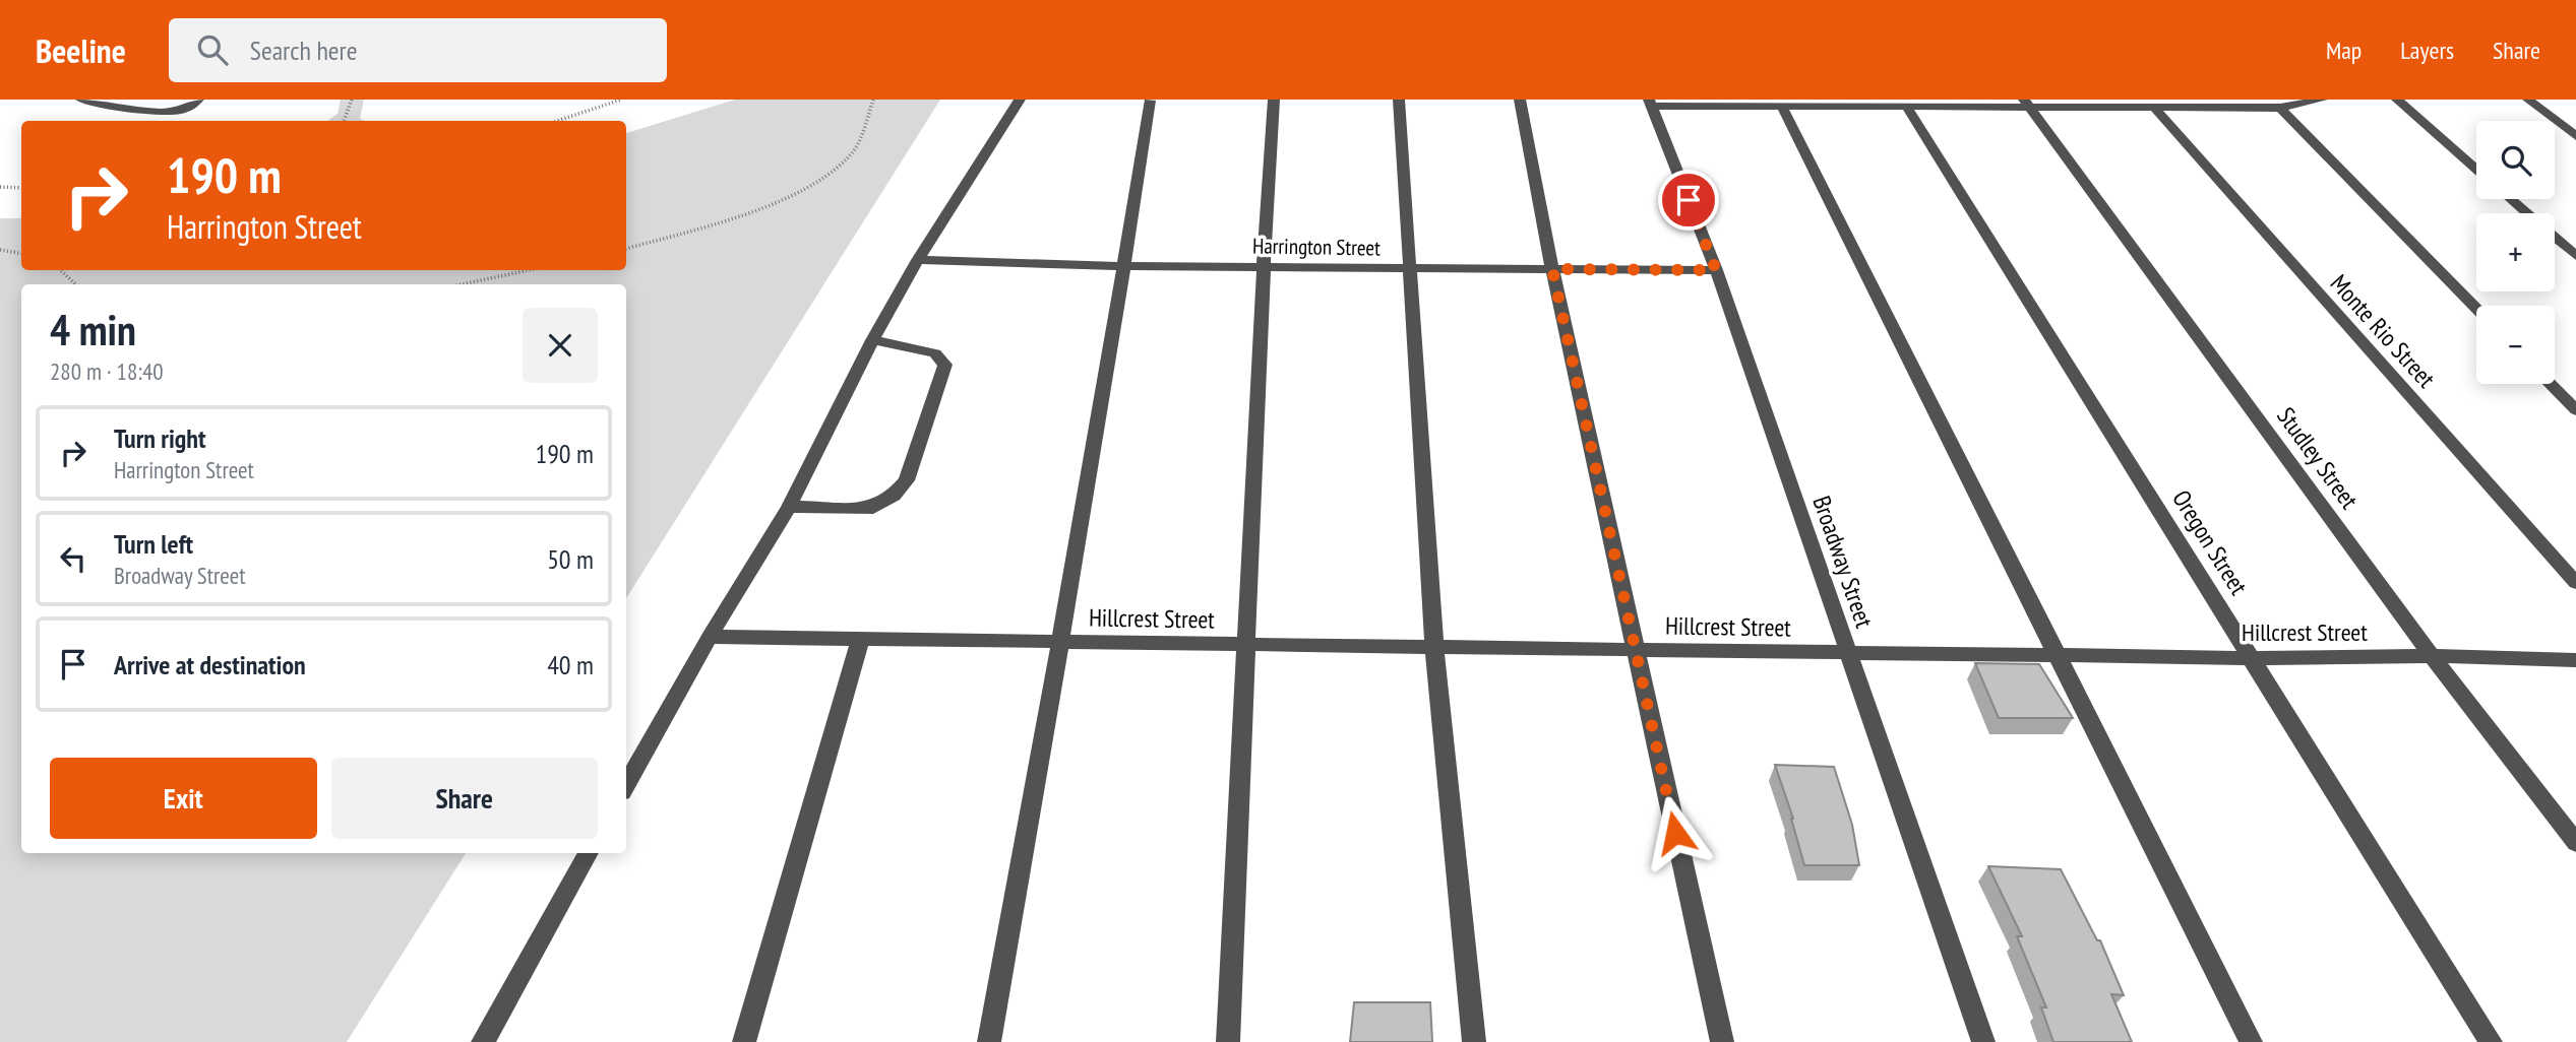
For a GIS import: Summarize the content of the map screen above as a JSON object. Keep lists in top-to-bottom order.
{
  "streets": {
    "street": [
      "Harrington Street",
      "Monte Rio Street",
      "Studley Street",
      "Oregon Street",
      "Broadway Street",
      "Hillcrest Street"
    ]
  },
  "crossings": [
    ["Harrington Street", "Broadway Street"],
    ["Studley Street", "Hillcrest Street"],
    ["Oregon Street", "Hillcrest Street"],
    ["Broadway Street", "Hillcrest Street"]
  ],
  "page": {
    "header": "Beeline",
    "search": "Search here",
    "nav": ["Map", "Layers", "Share"],
    "map_buttons": ["+", "−"],
    "turn": ["190 m", "Harrington Street"],
    "heading": ["4 min", "280 m · 18:40"],
    "list": [
      {
        "name": "Turn right",
        "note": "Harrington Street",
        "value": "190 m"
      },
      {
        "name": "Turn left",
        "note": "Broadway Street",
        "value": "50 m"
      },
      {
        "name": "Arrive at destination",
        "value": "40 m"
      }
    ],
    "buttons": ["Exit", "Share"]
  }
}
